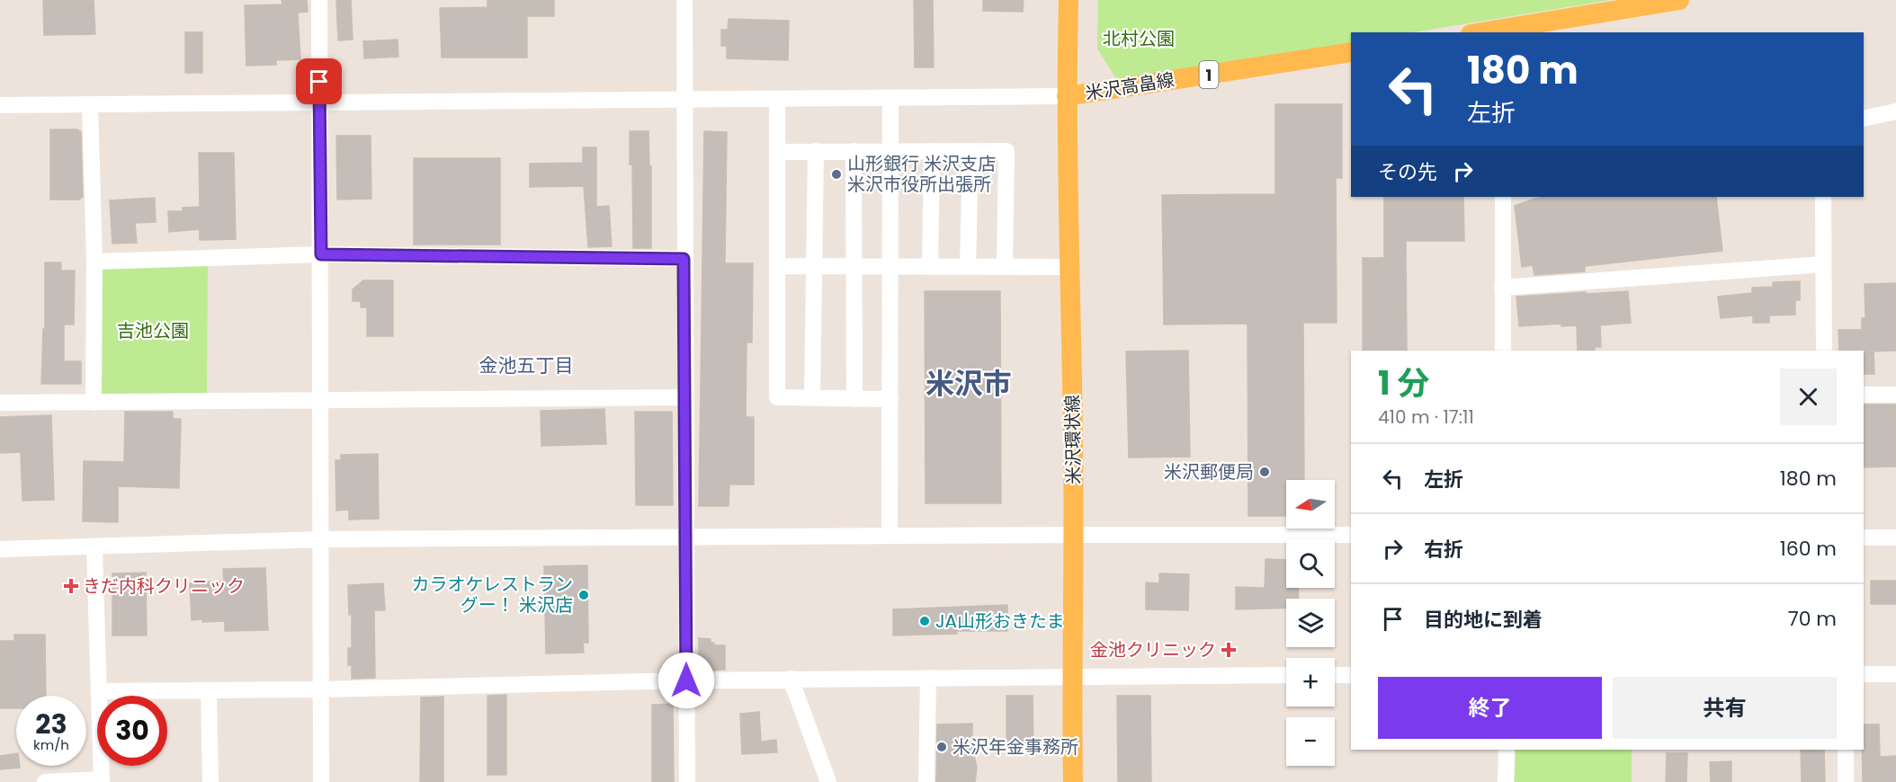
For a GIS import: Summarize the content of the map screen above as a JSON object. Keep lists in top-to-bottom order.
{
  "streets": {
    "main road": ["1", "米沢高畠線", "米沢環状線"]
  },
  "crossings": [
    ["米沢高畠線", "米沢環状線"]
  ],
  "districts": ["金池五丁目", "米沢市"],
  "parks": ["北村公園", "吉池公園"],
  "places": {
    "other": [
      "山形銀行 米沢支店 米沢市役所出張所",
      "米沢郵便局",
      "カラオケレストラン グー！ 米沢店",
      "JA山形おきたま",
      "米沢年金事務所"
    ],
    "health": ["きだ内科クリニック", "金池クリニック"]
  },
  "north": "left",
  "page": {
    "turn": ["180 m", "左折"],
    "then": "その先",
    "heading": ["1 分", "410 m · 17:11"],
    "list": [
      {
        "name": "左折",
        "value": "180 m"
      },
      {
        "name": "右折",
        "value": "160 m"
      },
      {
        "name": "目的地に到着",
        "value": "70 m"
      }
    ],
    "map_buttons": ["+", "−"],
    "buttons": ["終了", "共有"],
    "speed": "23 km/h",
    "limit": "30"
  }
}
